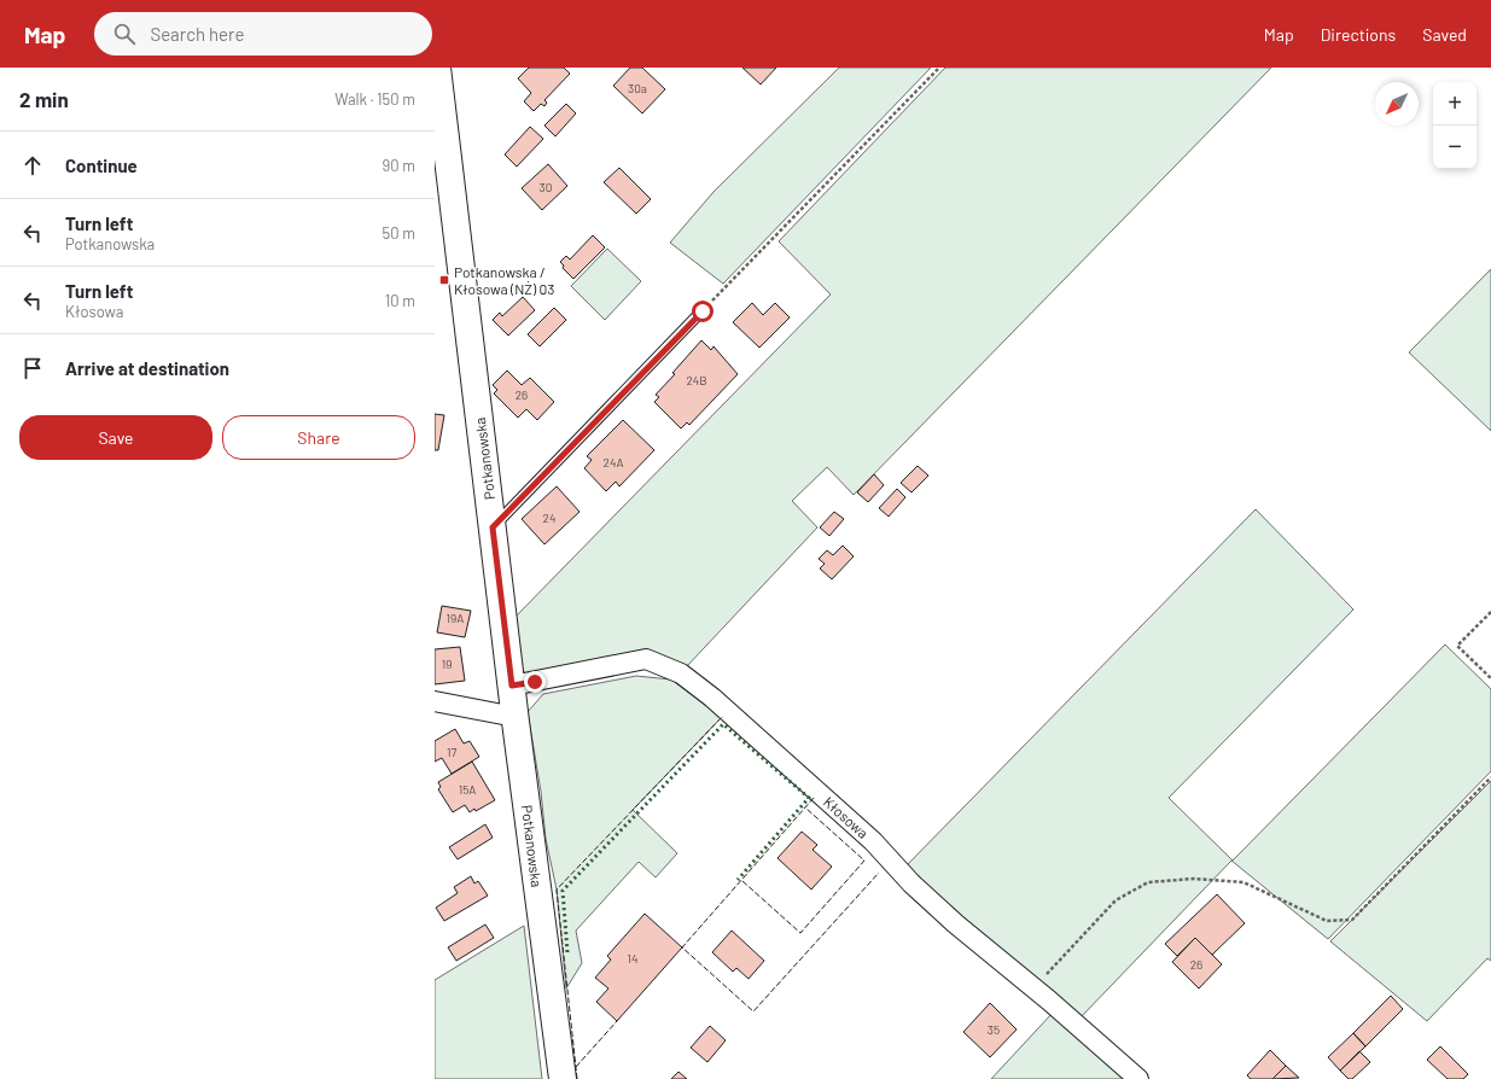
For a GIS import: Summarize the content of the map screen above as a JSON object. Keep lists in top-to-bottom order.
{
  "streets": {
    "street": ["Potkanowska", "Kłosowa"]
  },
  "crossings": [
    ["Potkanowska", "Kłosowa"]
  ],
  "places": {
    "transit": ["Potkanowska / Kłosowa (NŻ) 03"]
  },
  "house_numbers": [
    "30a",
    "30",
    "24B",
    "26",
    "24A",
    "24",
    "19A",
    "19",
    "17",
    "15A",
    "14",
    "26",
    "35"
  ],
  "north": "bottom left",
  "page": {
    "header": "Map",
    "search": "Search here",
    "nav": ["Map", "Directions", "Saved"],
    "heading": ["2 min", "Walk · 150 m"],
    "map_buttons": ["+", "−"],
    "list": [
      ["Continue", "90 m"],
      ["Turn left", "Potkanowska", "50 m"],
      ["Turn left", "Kłosowa", "10 m"],
      "Arrive at destination"
    ],
    "buttons": ["Save", "Share"]
  }
}
